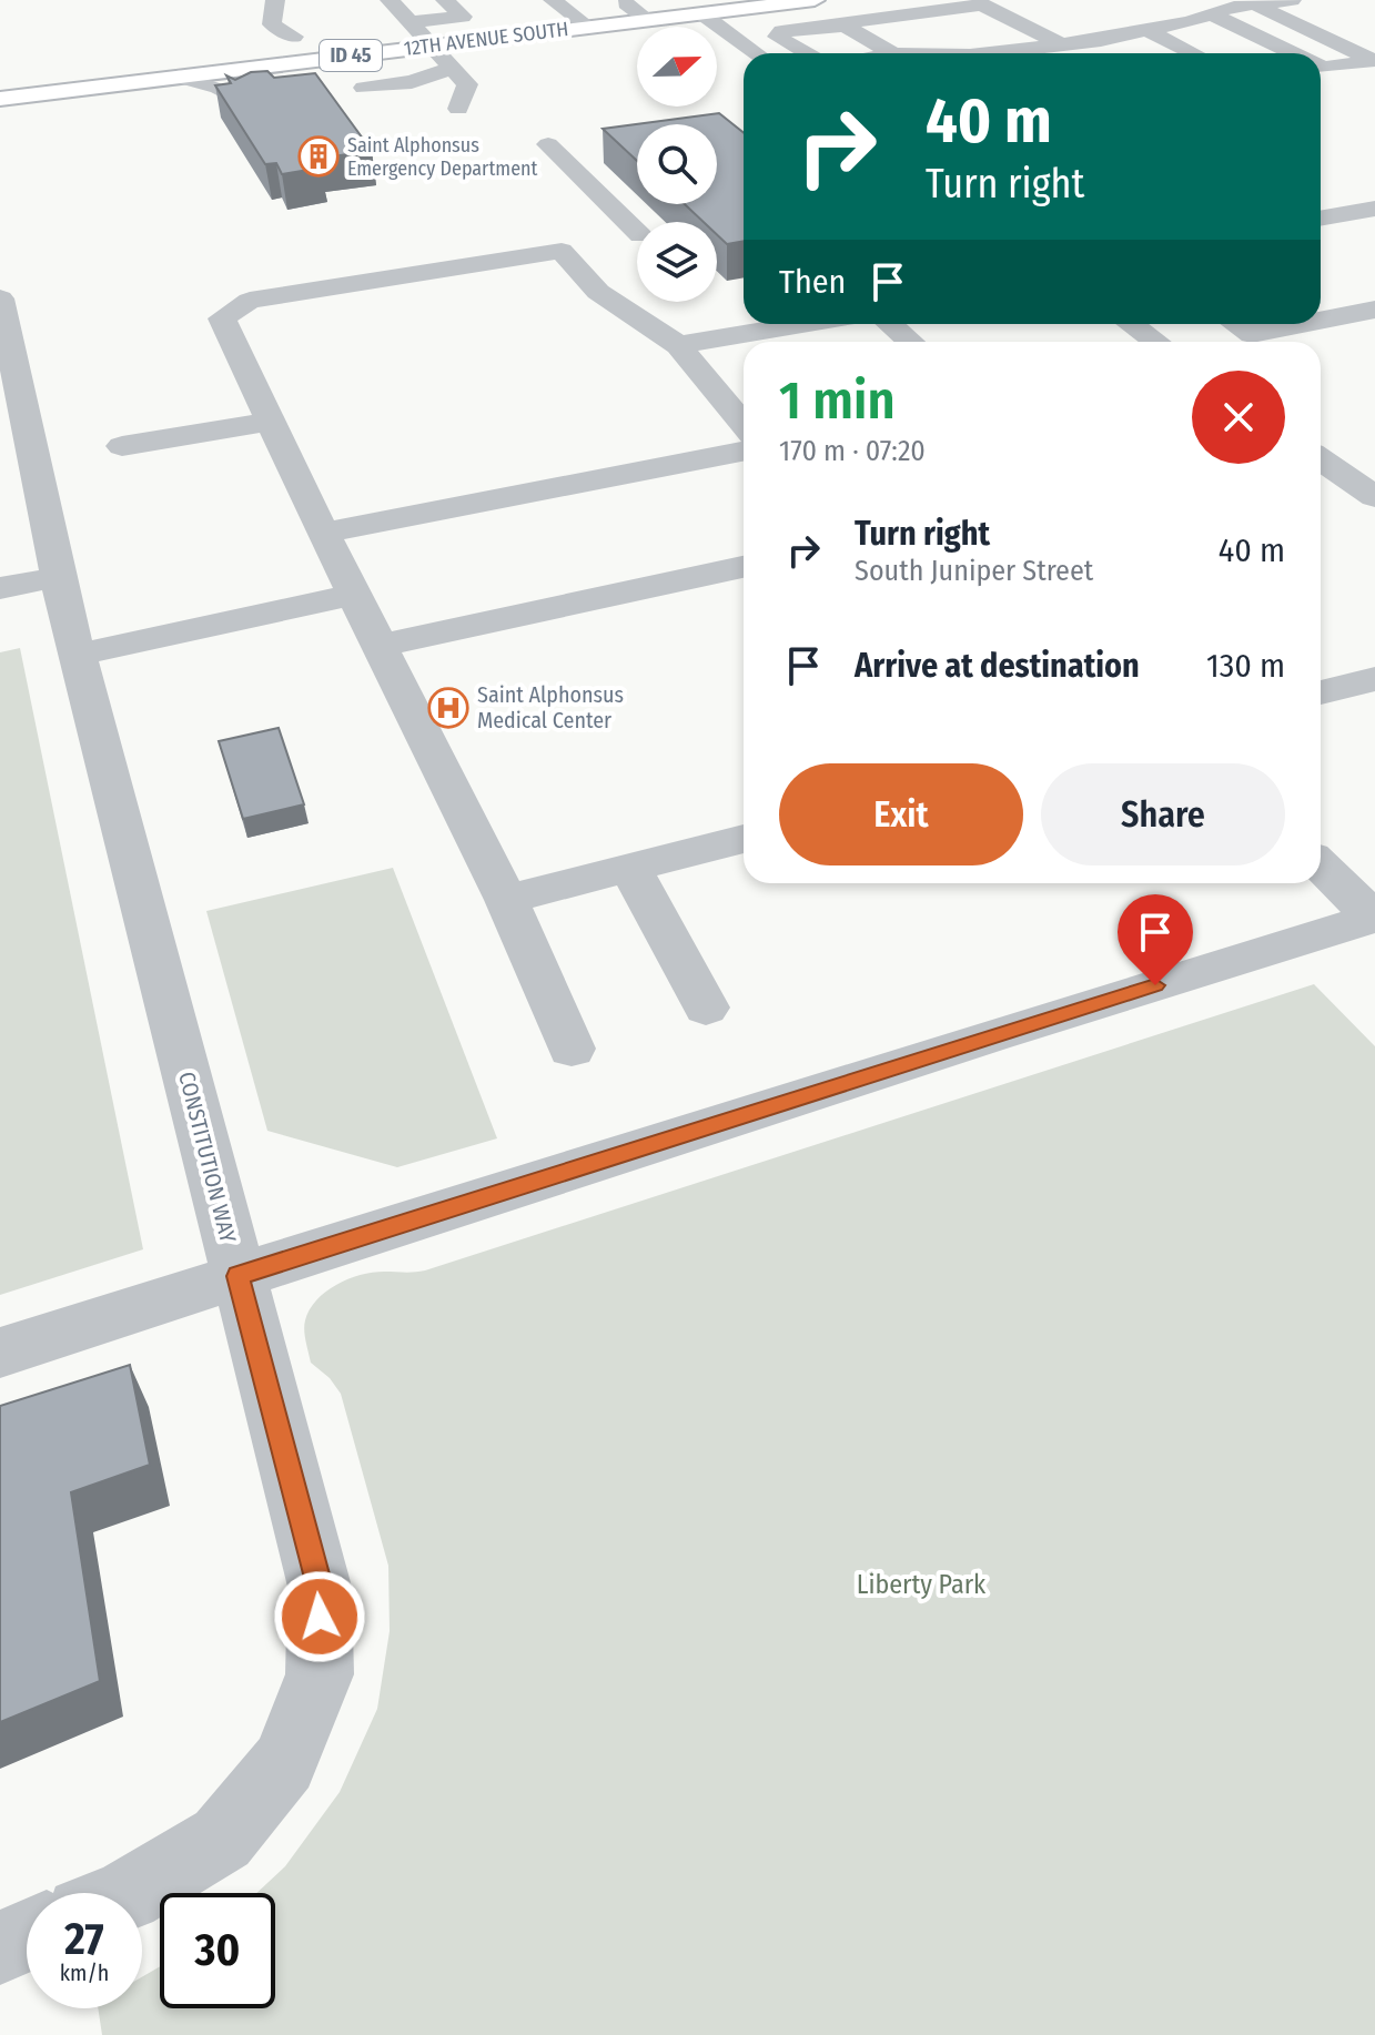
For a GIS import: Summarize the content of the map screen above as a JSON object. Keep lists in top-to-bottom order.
{
  "streets": {
    "main road": ["12TH AVENUE SOUTH", "ID 45"],
    "street": ["CONSTITUTION WAY"]
  },
  "parks": ["Liberty Park"],
  "places": {
    "building": ["Saint Alphonsus Emergency Department"],
    "hospital": ["Saint Alphonsus Medical Center"]
  },
  "north": "right",
  "page": {
    "turn": ["40 m", "Turn right"],
    "then": "Then",
    "heading": ["1 min", "170 m · 07:20"],
    "list": [
      {
        "name": "Turn right",
        "note": "South Juniper Street",
        "value": "40 m"
      },
      {
        "name": "Arrive at destination",
        "value": "130 m"
      }
    ],
    "buttons": ["Exit", "Share"],
    "speed": "27 km/h",
    "limit": "30"
  }
}
